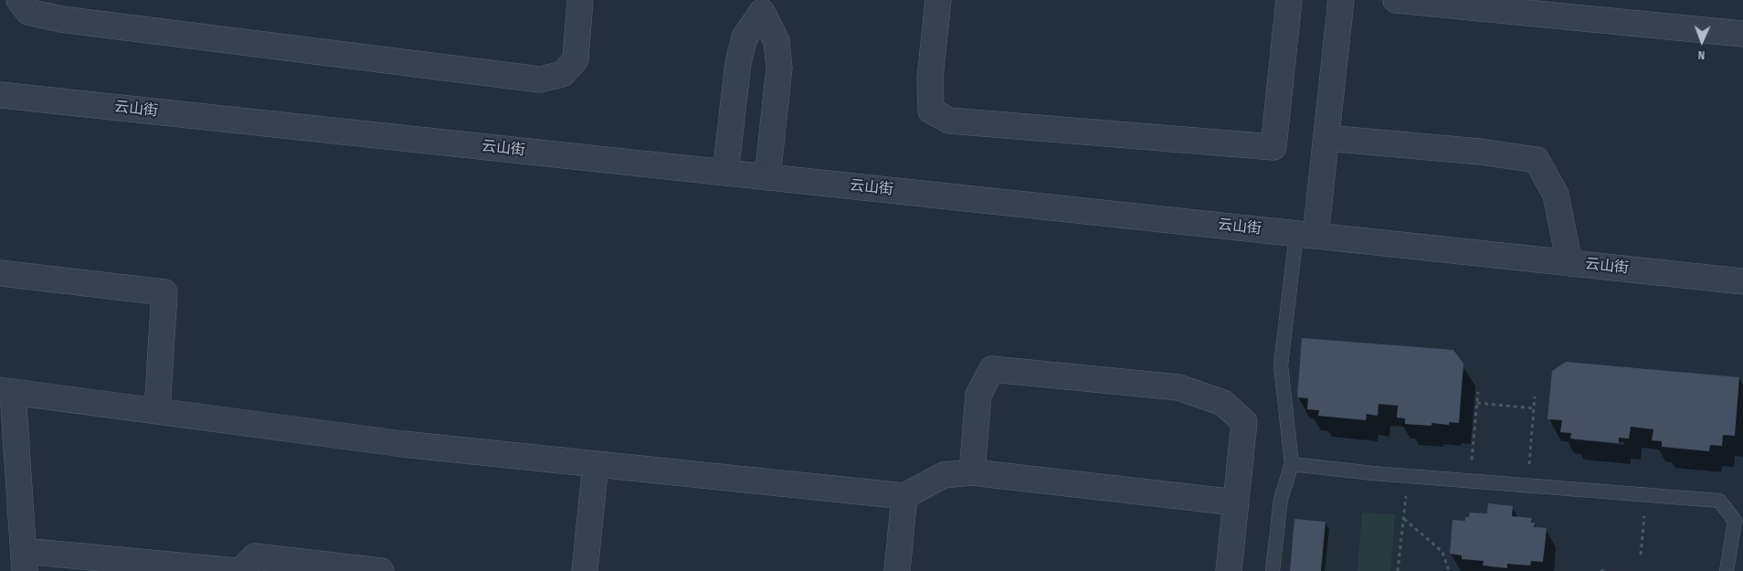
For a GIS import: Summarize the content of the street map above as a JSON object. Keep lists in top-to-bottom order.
{
  "streets": {
    "street": ["云山街"]
  },
  "north": "bottom"
}
